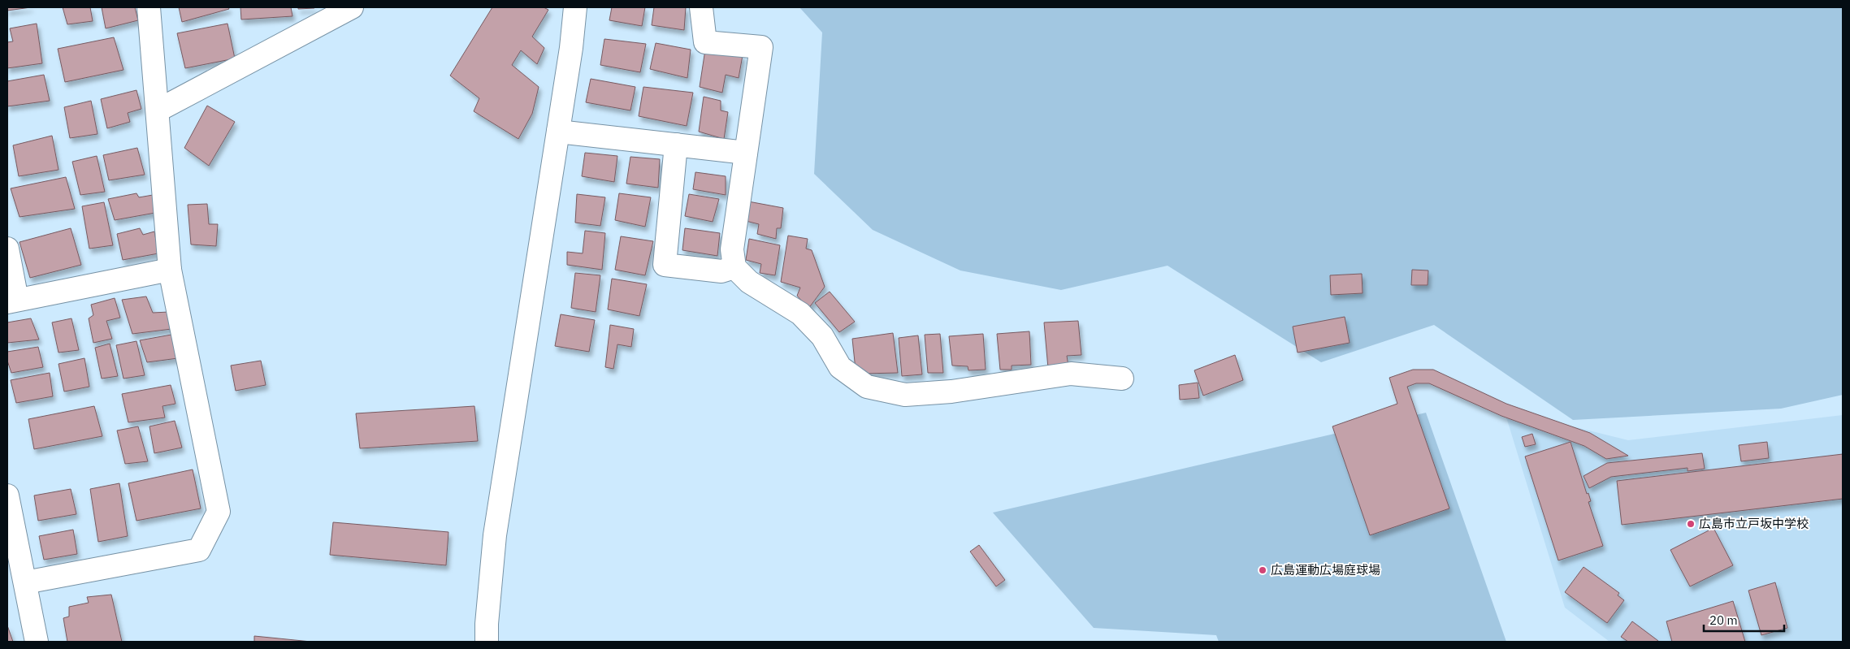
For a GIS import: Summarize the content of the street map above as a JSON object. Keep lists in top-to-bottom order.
{
  "places": ["広島市立戸坂中学校", "広島運動広場庭球場"],
  "scale_bar": "20 m"
}
